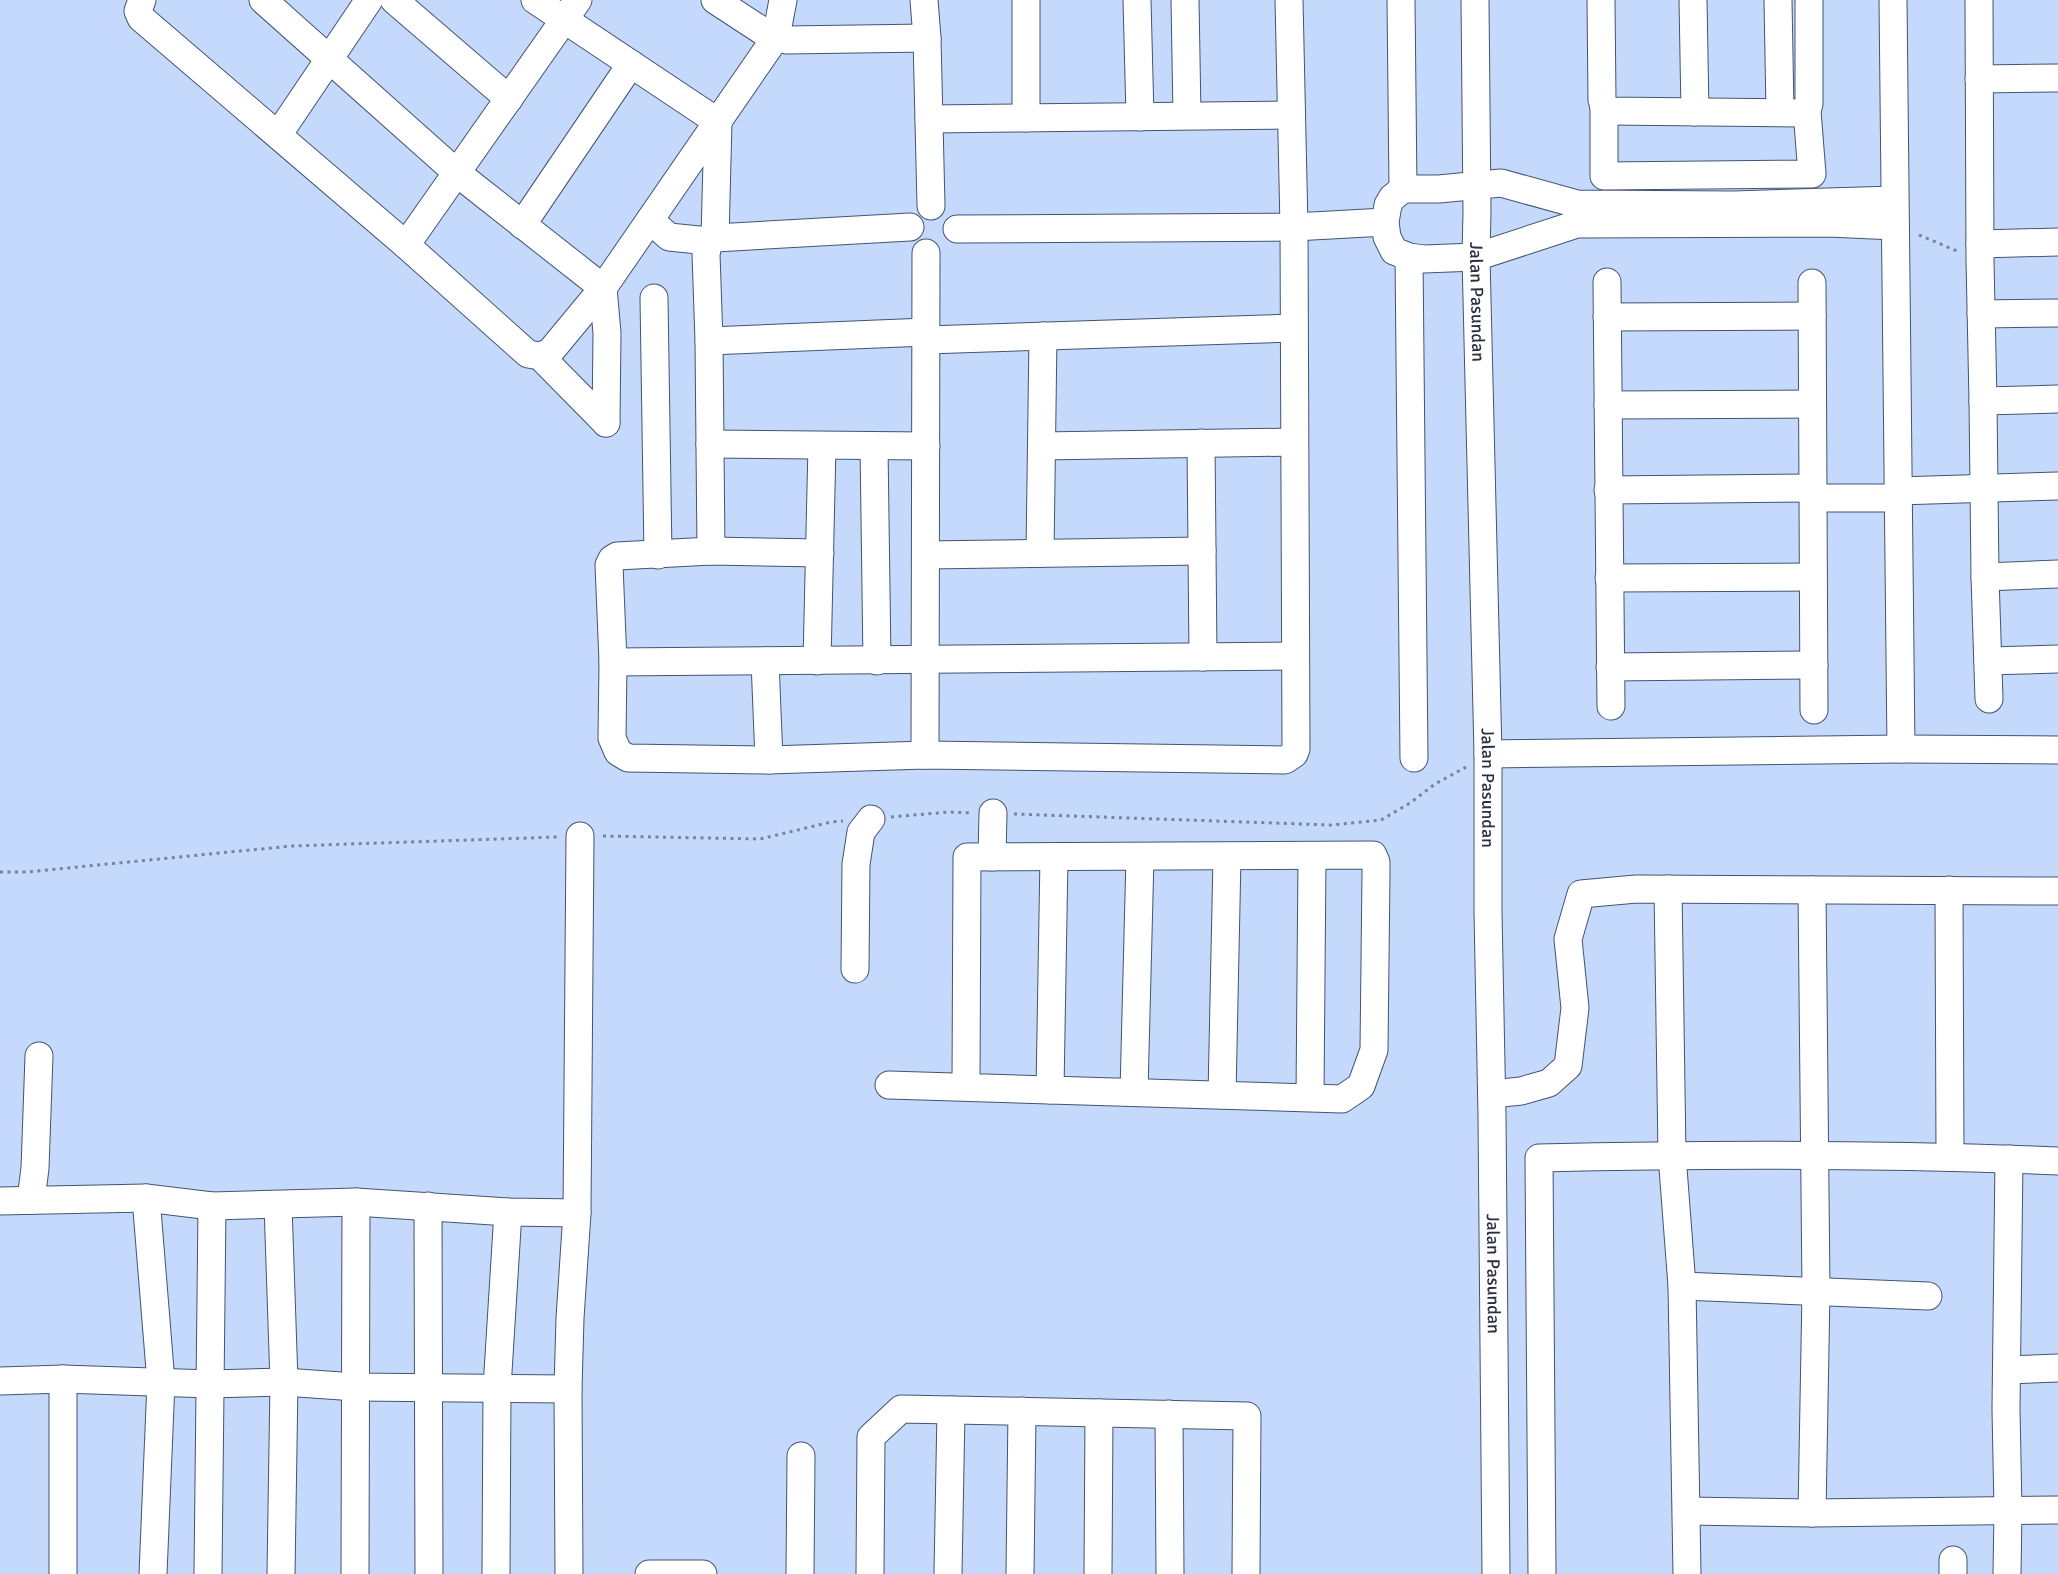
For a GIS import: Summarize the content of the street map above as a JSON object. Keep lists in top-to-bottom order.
{
  "streets": {
    "street": ["Jalan Pasundan"]
  }
}
